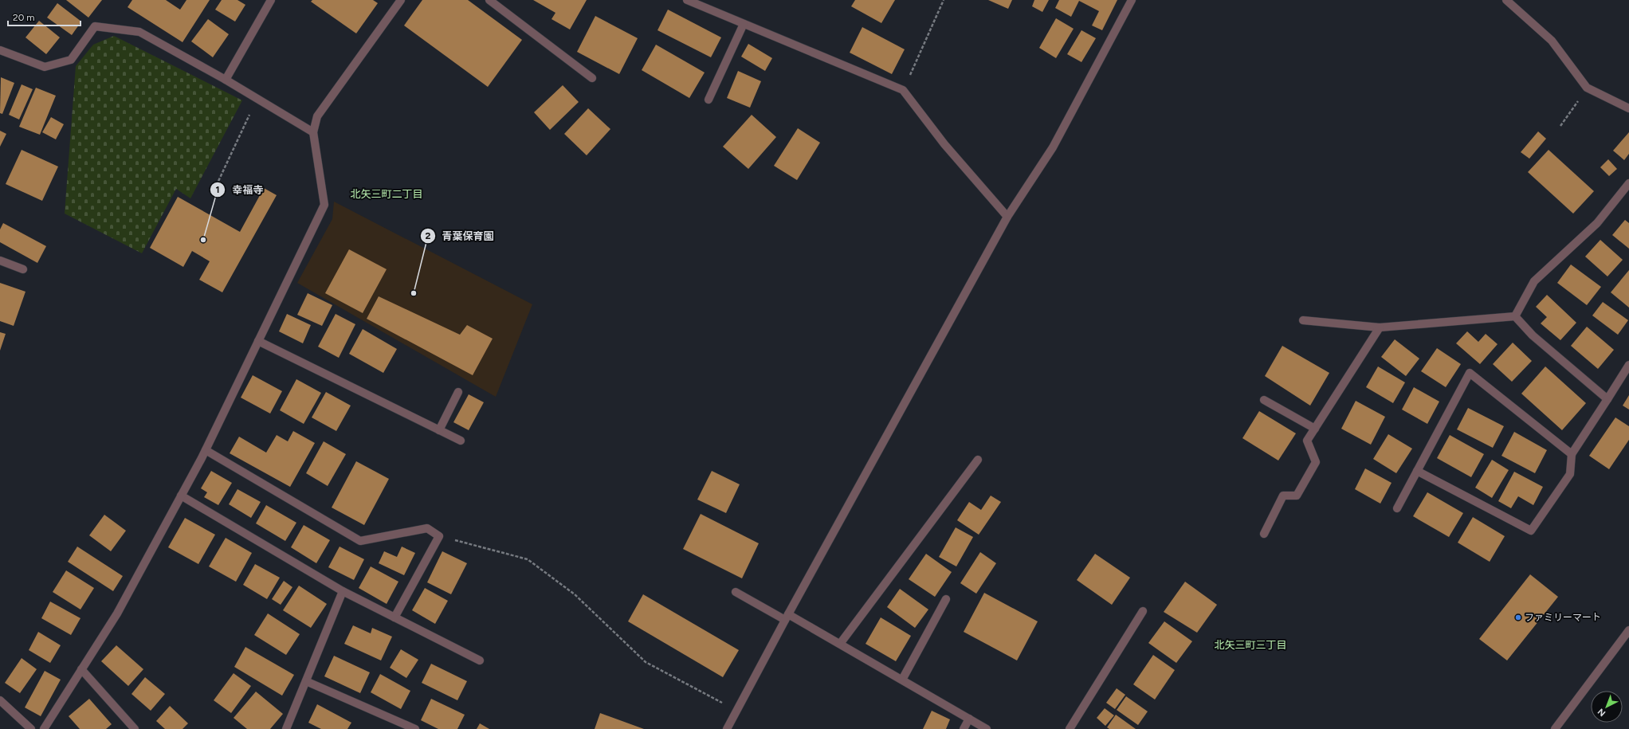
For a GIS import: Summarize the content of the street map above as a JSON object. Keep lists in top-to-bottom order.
{
  "districts": ["北矢三町二丁目", "北矢三町三丁目"],
  "places": ["幸福寺", "青葉保育園", "ファミリーマート"],
  "scale_bar": "20 m",
  "north": "bottom left"
}
